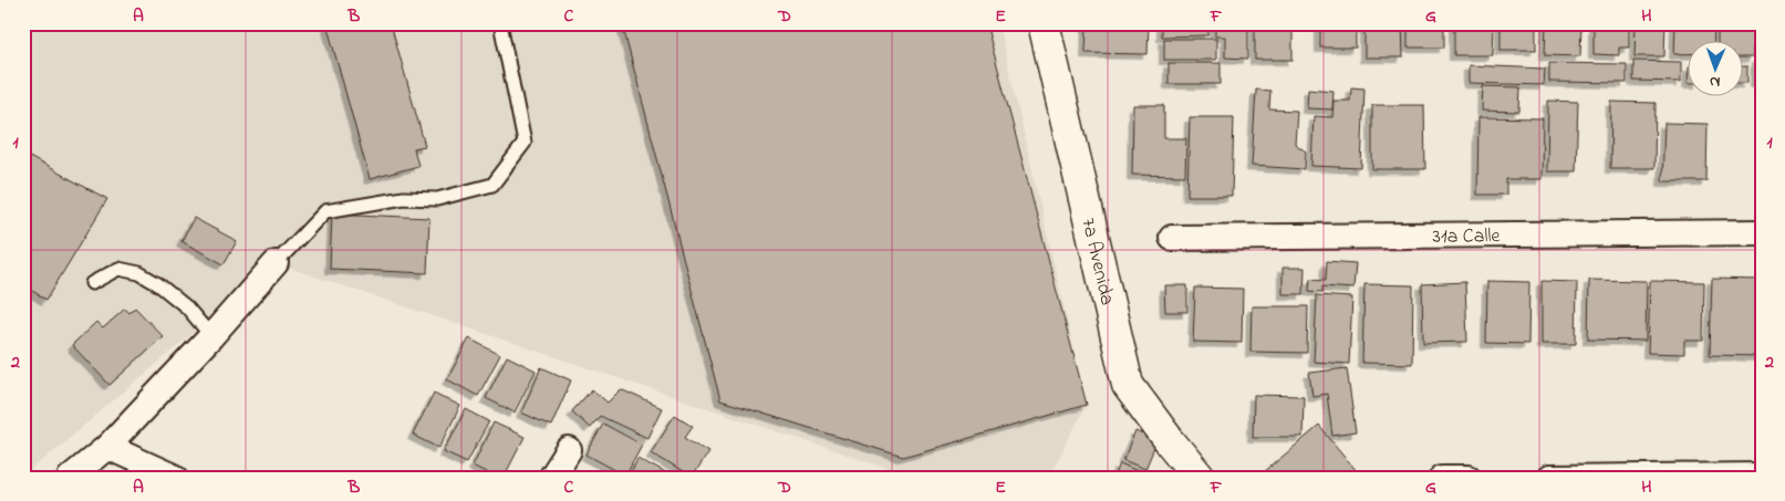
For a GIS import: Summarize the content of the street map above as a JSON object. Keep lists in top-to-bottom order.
{
  "streets": {
    "street": ["31a Calle", "7a Avenida"]
  },
  "north": "bottom",
  "grid": {
    "columns": [
      "A",
      "B",
      "C",
      "D",
      "E",
      "F",
      "G",
      "H"
    ],
    "rows": ["1", "2"]
  }
}
